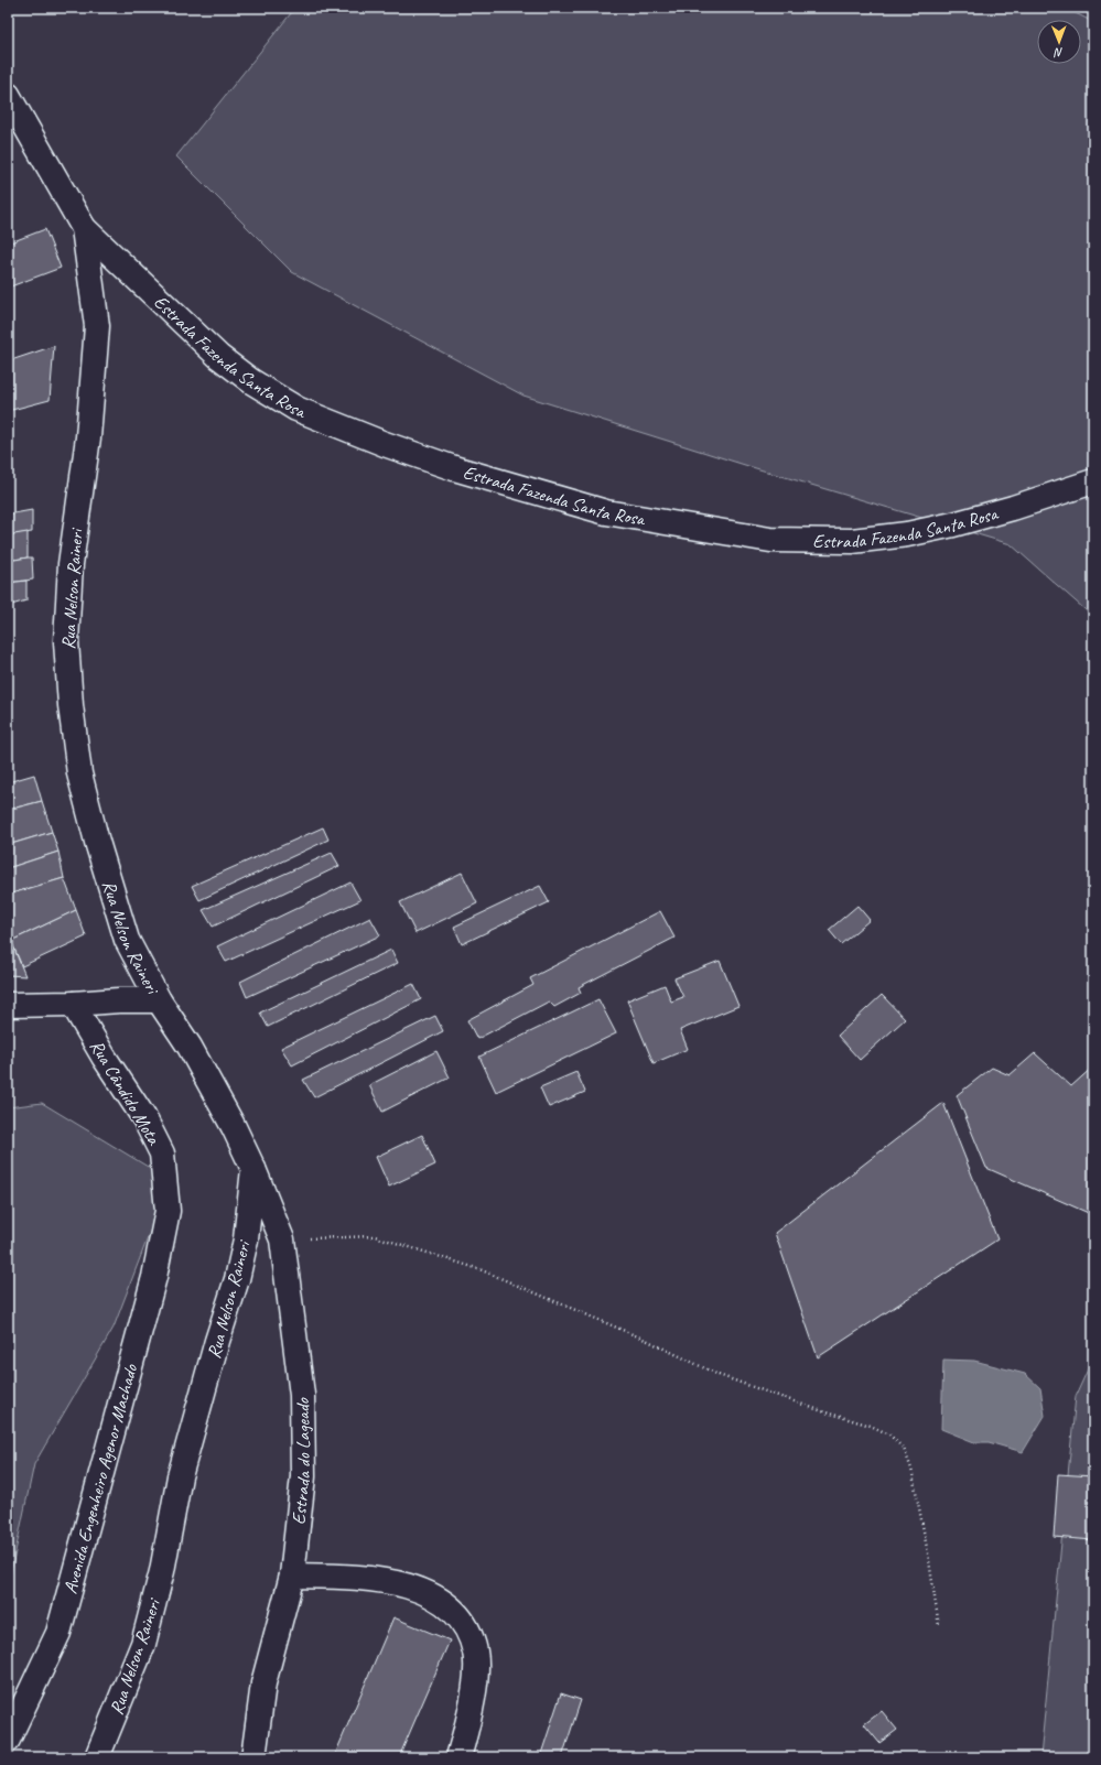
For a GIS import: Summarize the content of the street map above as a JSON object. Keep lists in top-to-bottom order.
{
  "streets": {
    "street": [
      "Estrada Fazenda Santa Rosa",
      "Rua Nelson Raineri",
      "Rua Cândido Mota",
      "Estrada do Lageado",
      "Avenida Engenheiro Agenor Machado"
    ]
  },
  "crossings": [
    ["Estrada Fazenda Santa Rosa", "Rua Nelson Raineri"],
    ["Rua Nelson Raineri", "Estrada do Lageado"],
    ["Rua Cândido Mota", "Avenida Engenheiro Agenor Machado"]
  ],
  "north": "bottom"
}
